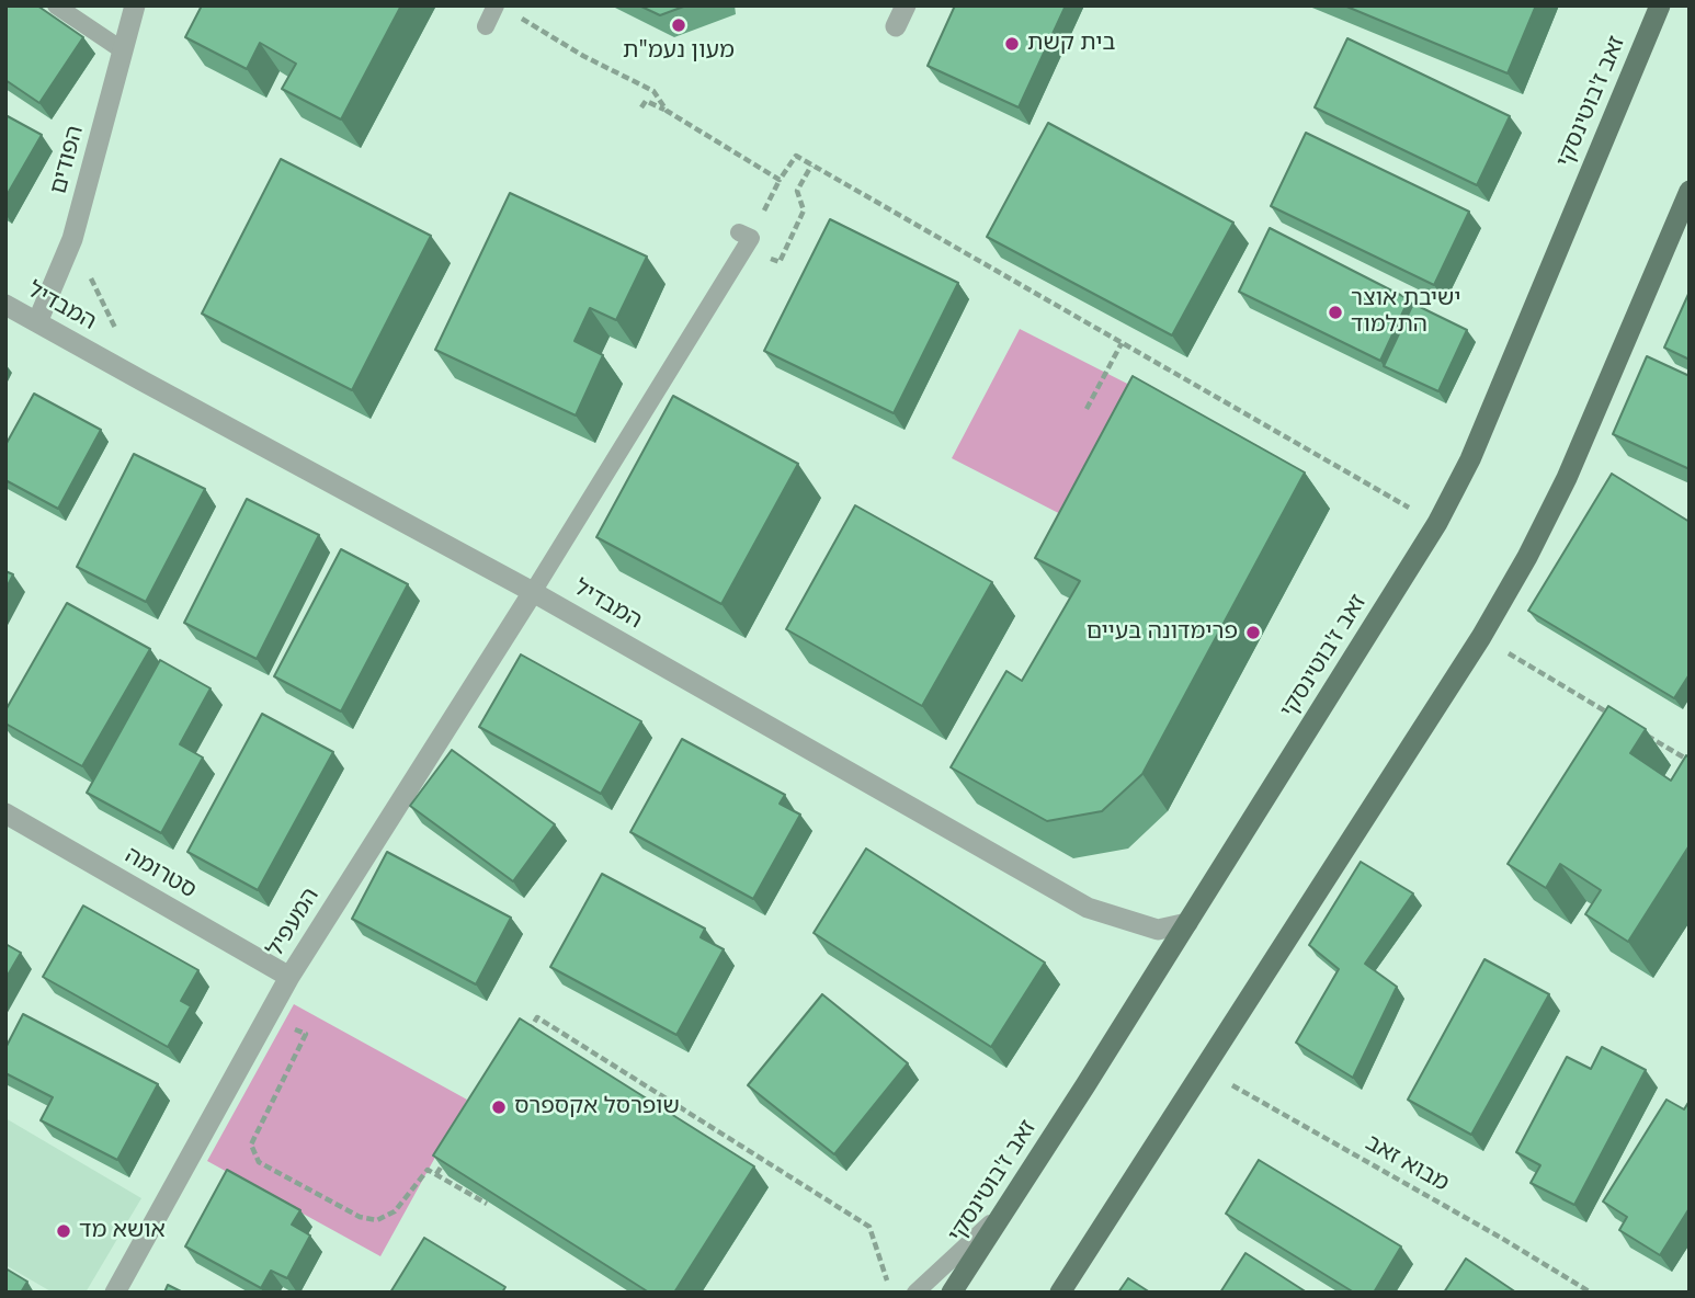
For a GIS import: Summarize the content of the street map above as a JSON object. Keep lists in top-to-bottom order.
{
  "streets": {
    "main road": ["זאב ז'בוטינסקי"],
    "street": [
      "הפודים",
      "המבדיל",
      "סטרומה",
      "המעפיל"
    ],
    "path": ["מבוא זאב"]
  },
  "crossings": [
    ["זאב ז'בוטינסקי", "המבדיל"],
    ["הפודים", "המבדיל"],
    ["המבדיל", "המעפיל"],
    ["סטרומה", "המעפיל"]
  ],
  "places": [
    "מעון נעמ\"ת",
    "בית קשת",
    "ישיבת אוצר התלמוד",
    "פרימדונה בעיים",
    "שופרסל אקספרס",
    "אושא מד"
  ]
}
